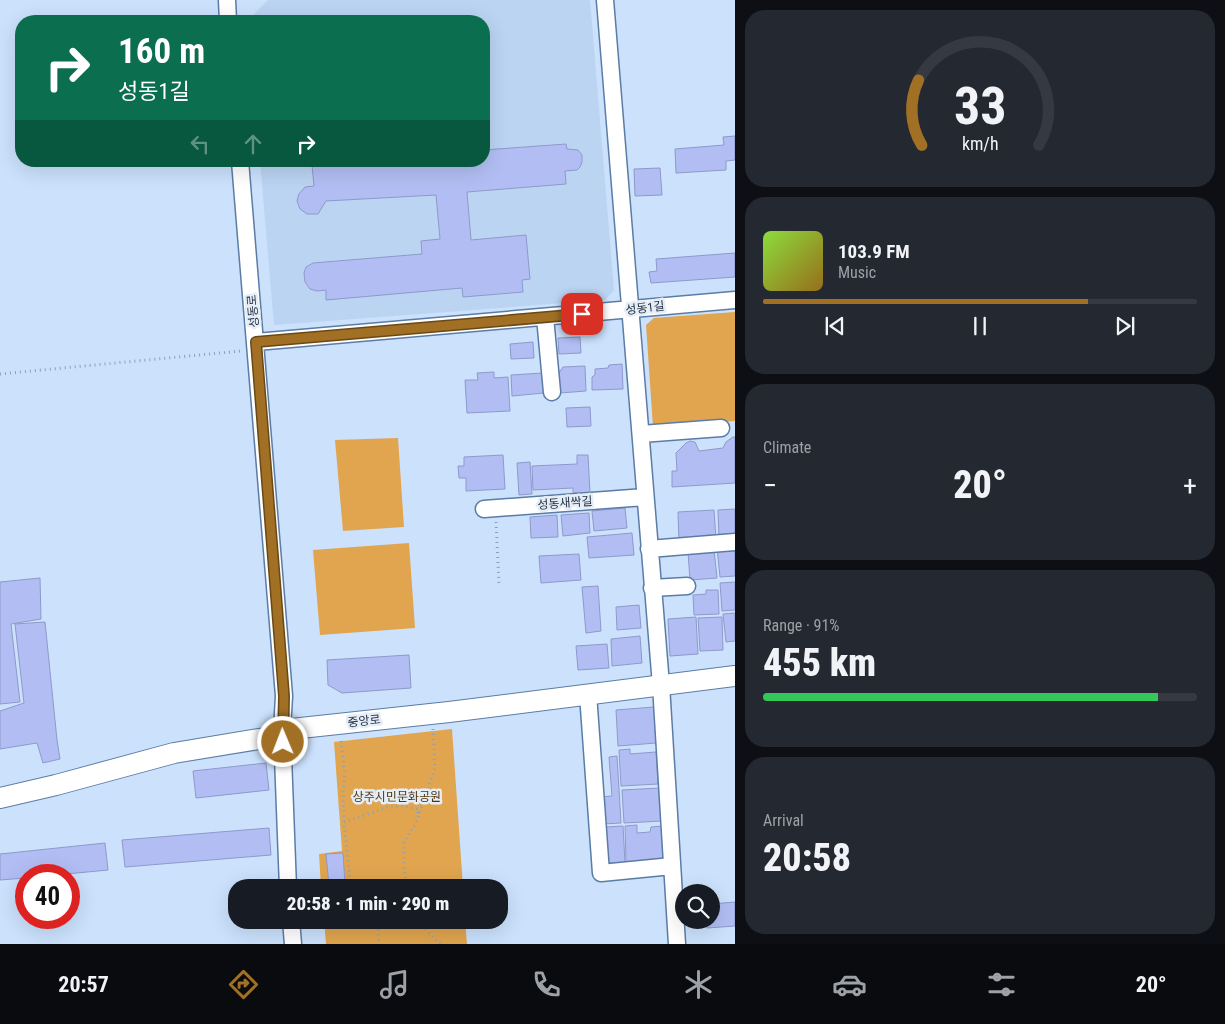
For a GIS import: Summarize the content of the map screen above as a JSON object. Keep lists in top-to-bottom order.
{
  "streets": {
    "main road": ["중앙로"],
    "street": ["성동1길", "성동로", "성동새싹길"]
  },
  "crossings": [
    ["성동1길", "성동로"],
    ["성동로", "중앙로"]
  ],
  "parks": ["상주시민문화공원"],
  "page": {
    "turn": ["160 m", "성동1길"],
    "song": ["103.9 FM", "Music"],
    "tile": [
      "Climate",
      ["Range · 91%", "455 km"],
      ["Arrival", "20:58"]
    ],
    "heat": ["−", "20°", "+"],
    "limit": "40",
    "trip": "20:58 · 1 min · 290 m",
    "tabs": ["20:57", "20°"],
    "gauge": ["33", "km/h"]
  }
}
